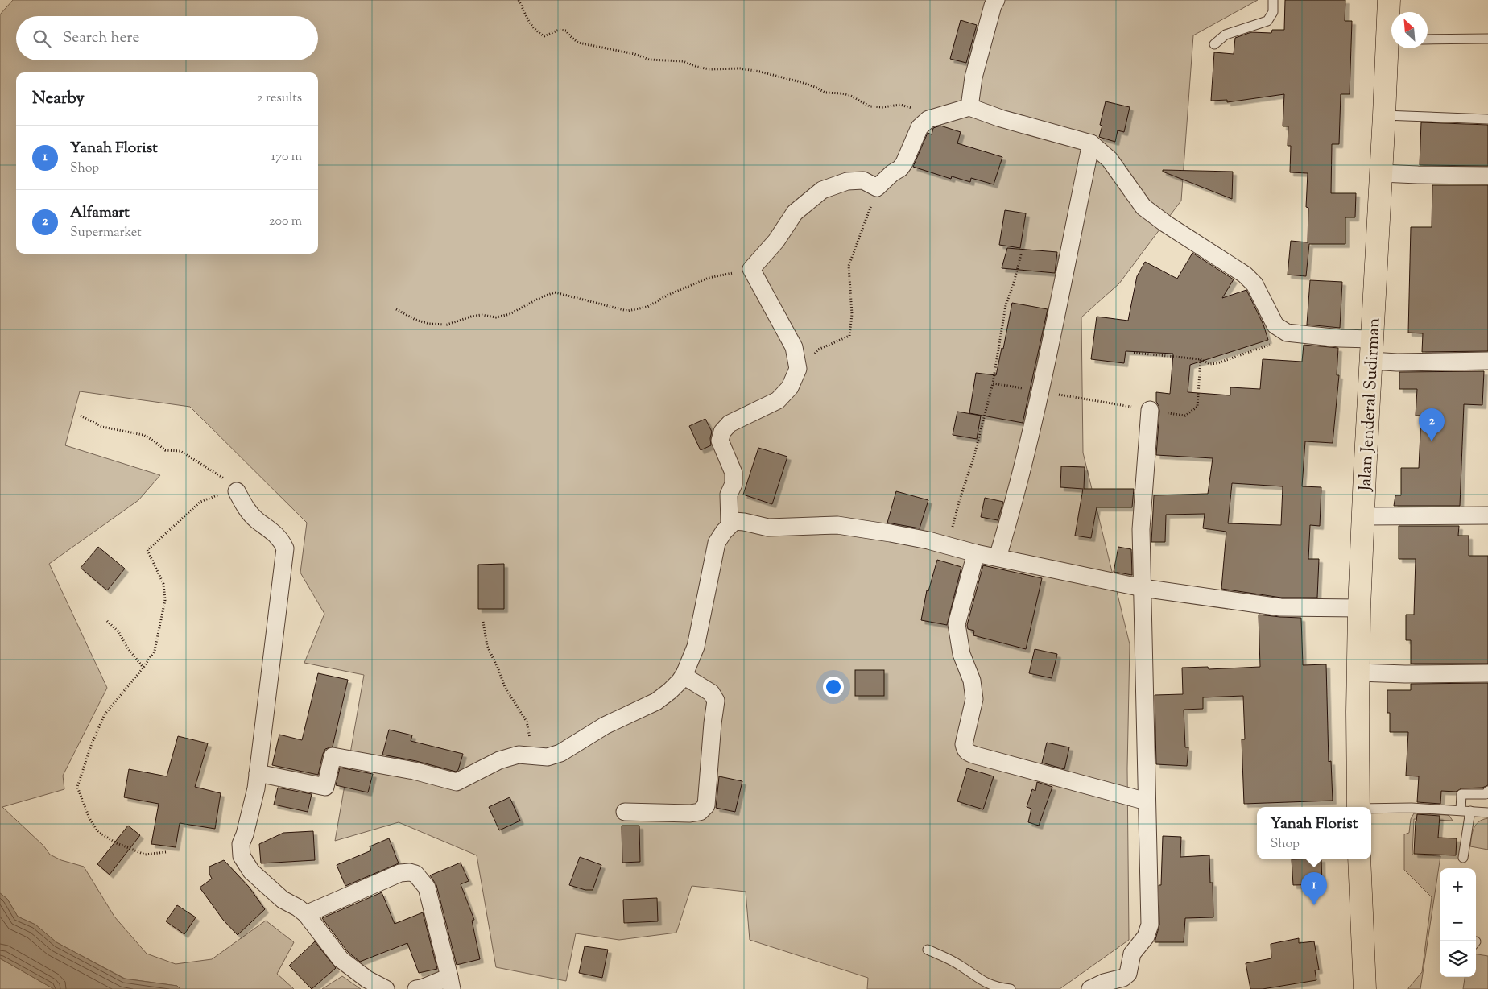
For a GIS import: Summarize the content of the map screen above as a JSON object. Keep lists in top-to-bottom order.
{
  "streets": {
    "highway": ["Jalan Jenderal Sudirman"]
  },
  "north": "top left",
  "page": {
    "search": "Search here",
    "heading": ["Nearby", "2 results"],
    "list": [
      {
        "mark": "1",
        "name": "Yanah Florist",
        "note": "Shop",
        "value": "170 m"
      },
      {
        "mark": "2",
        "name": "Alfamart",
        "note": "Supermarket",
        "value": "200 m"
      }
    ],
    "pins": ["2", "1"],
    "popup": ["Yanah Florist", "Shop"],
    "map_buttons": ["+", "−"]
  }
}
